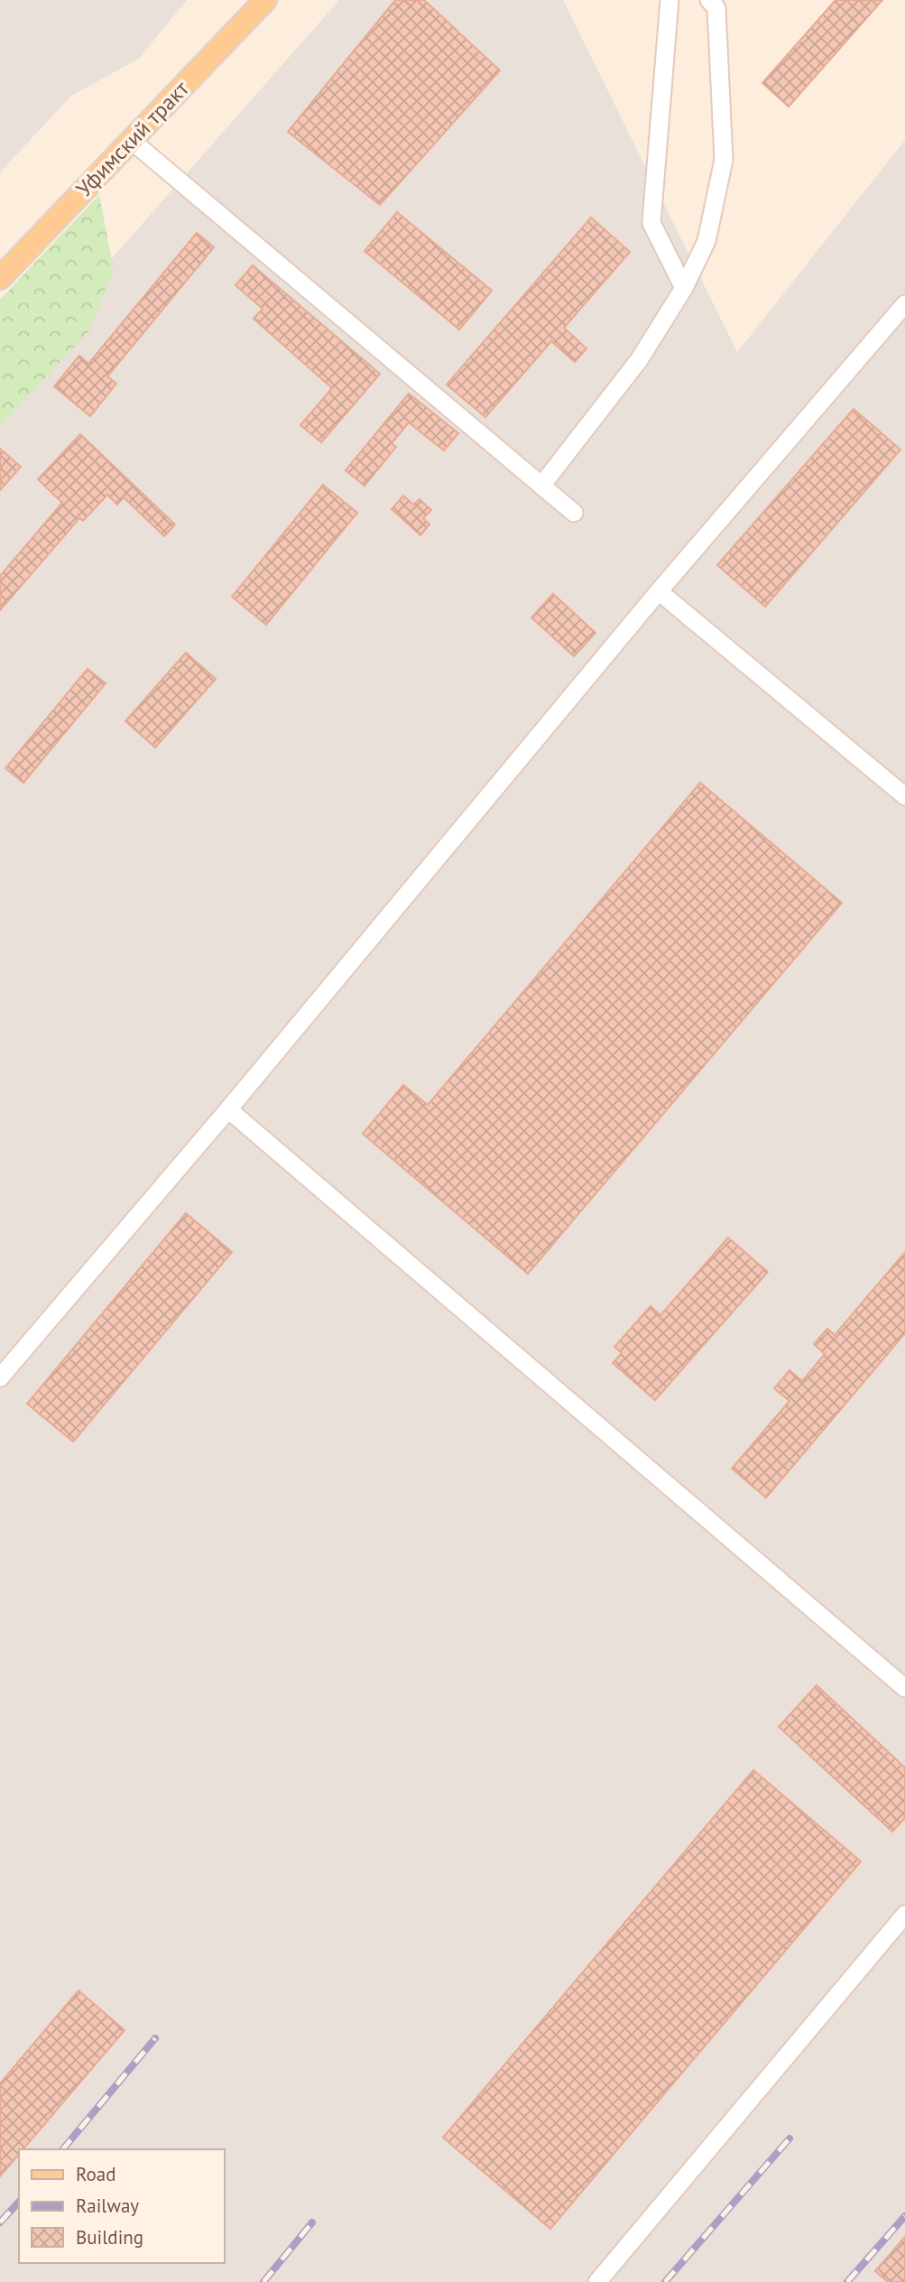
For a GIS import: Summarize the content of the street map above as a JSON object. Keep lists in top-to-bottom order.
{
  "streets": {
    "main road": ["Уфимский тракт"]
  },
  "legend": ["Road", "Railway", "Building"]
}
